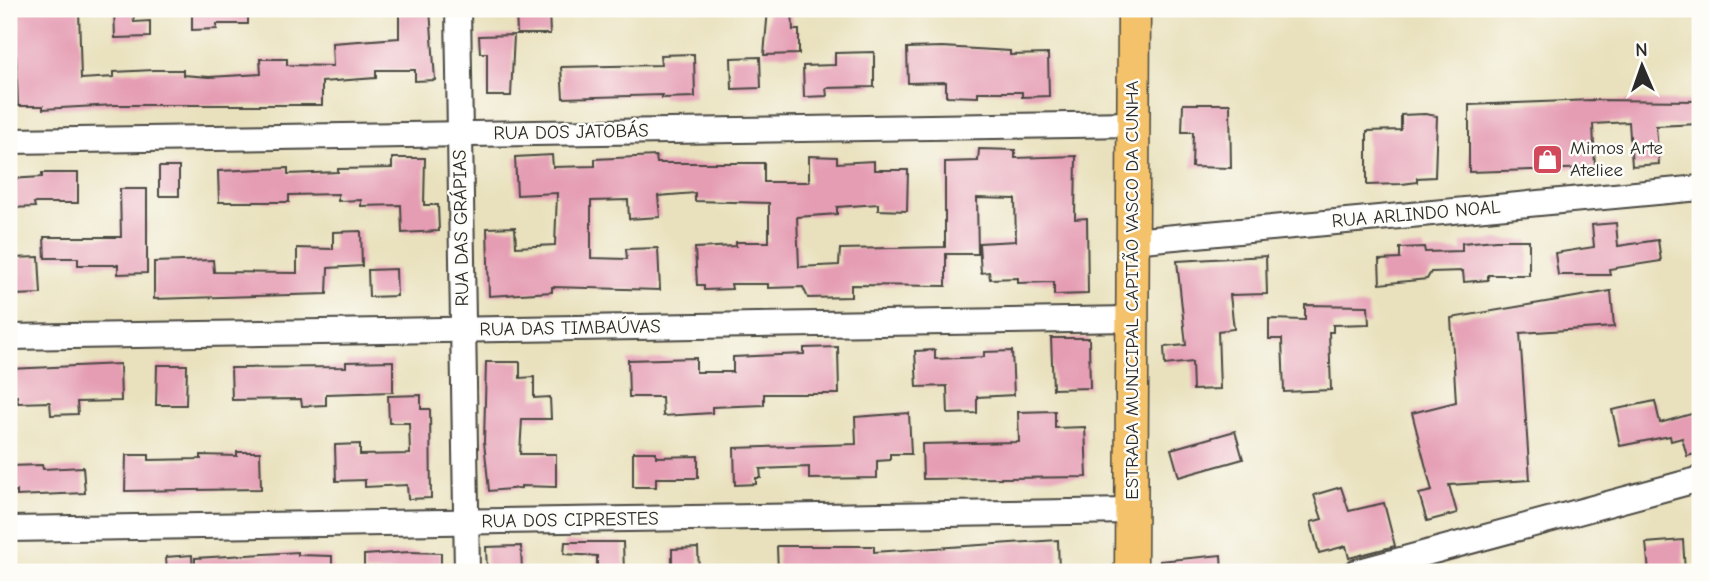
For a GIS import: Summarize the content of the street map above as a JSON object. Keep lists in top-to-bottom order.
{
  "streets": {
    "main road": ["ESTRADA MUNICIPAL CAPITÃO VASCO DA CUNHA"],
    "street": [
      "RUA DOS JATOBÁS",
      "RUA ARLINDO NOAL",
      "RUA DAS GRÁPIAS",
      "RUA DAS TIMBAÚVAS",
      "RUA DOS CIPRESTES"
    ]
  },
  "crossings": [
    ["RUA DOS JATOBÁS", "RUA DAS GRÁPIAS"],
    ["RUA DOS JATOBÁS", "ESTRADA MUNICIPAL CAPITÃO VASCO DA CUNHA"],
    ["RUA ARLINDO NOAL", "ESTRADA MUNICIPAL CAPITÃO VASCO DA CUNHA"],
    ["RUA DAS GRÁPIAS", "RUA DAS TIMBAÚVAS"],
    ["RUA DAS GRÁPIAS", "RUA DOS CIPRESTES"],
    ["ESTRADA MUNICIPAL CAPITÃO VASCO DA CUNHA", "RUA DAS TIMBAÚVAS"],
    ["ESTRADA MUNICIPAL CAPITÃO VASCO DA CUNHA", "RUA DOS CIPRESTES"]
  ],
  "places": {
    "shop": ["Mimos Arte Ateliee"]
  },
  "north": "top"
}
